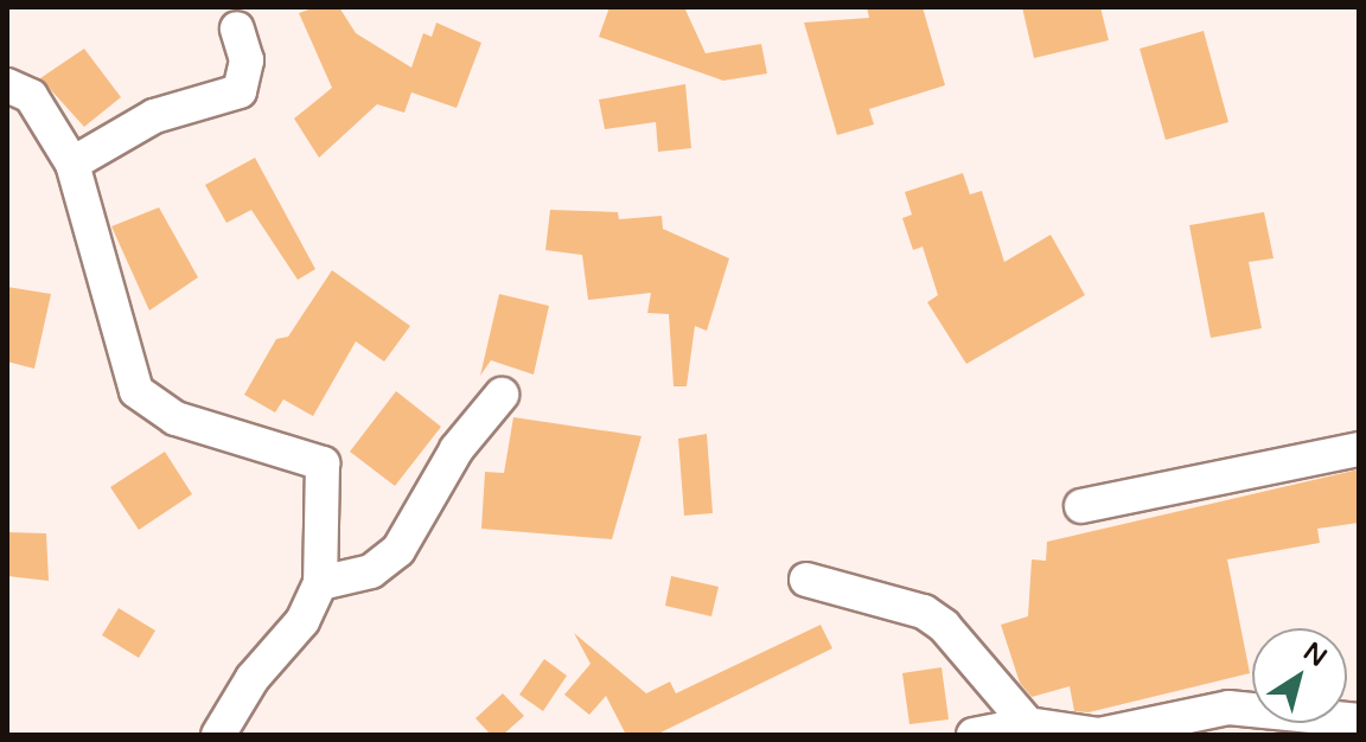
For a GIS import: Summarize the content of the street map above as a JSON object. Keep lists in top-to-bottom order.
{
  "north": "top right"
}
